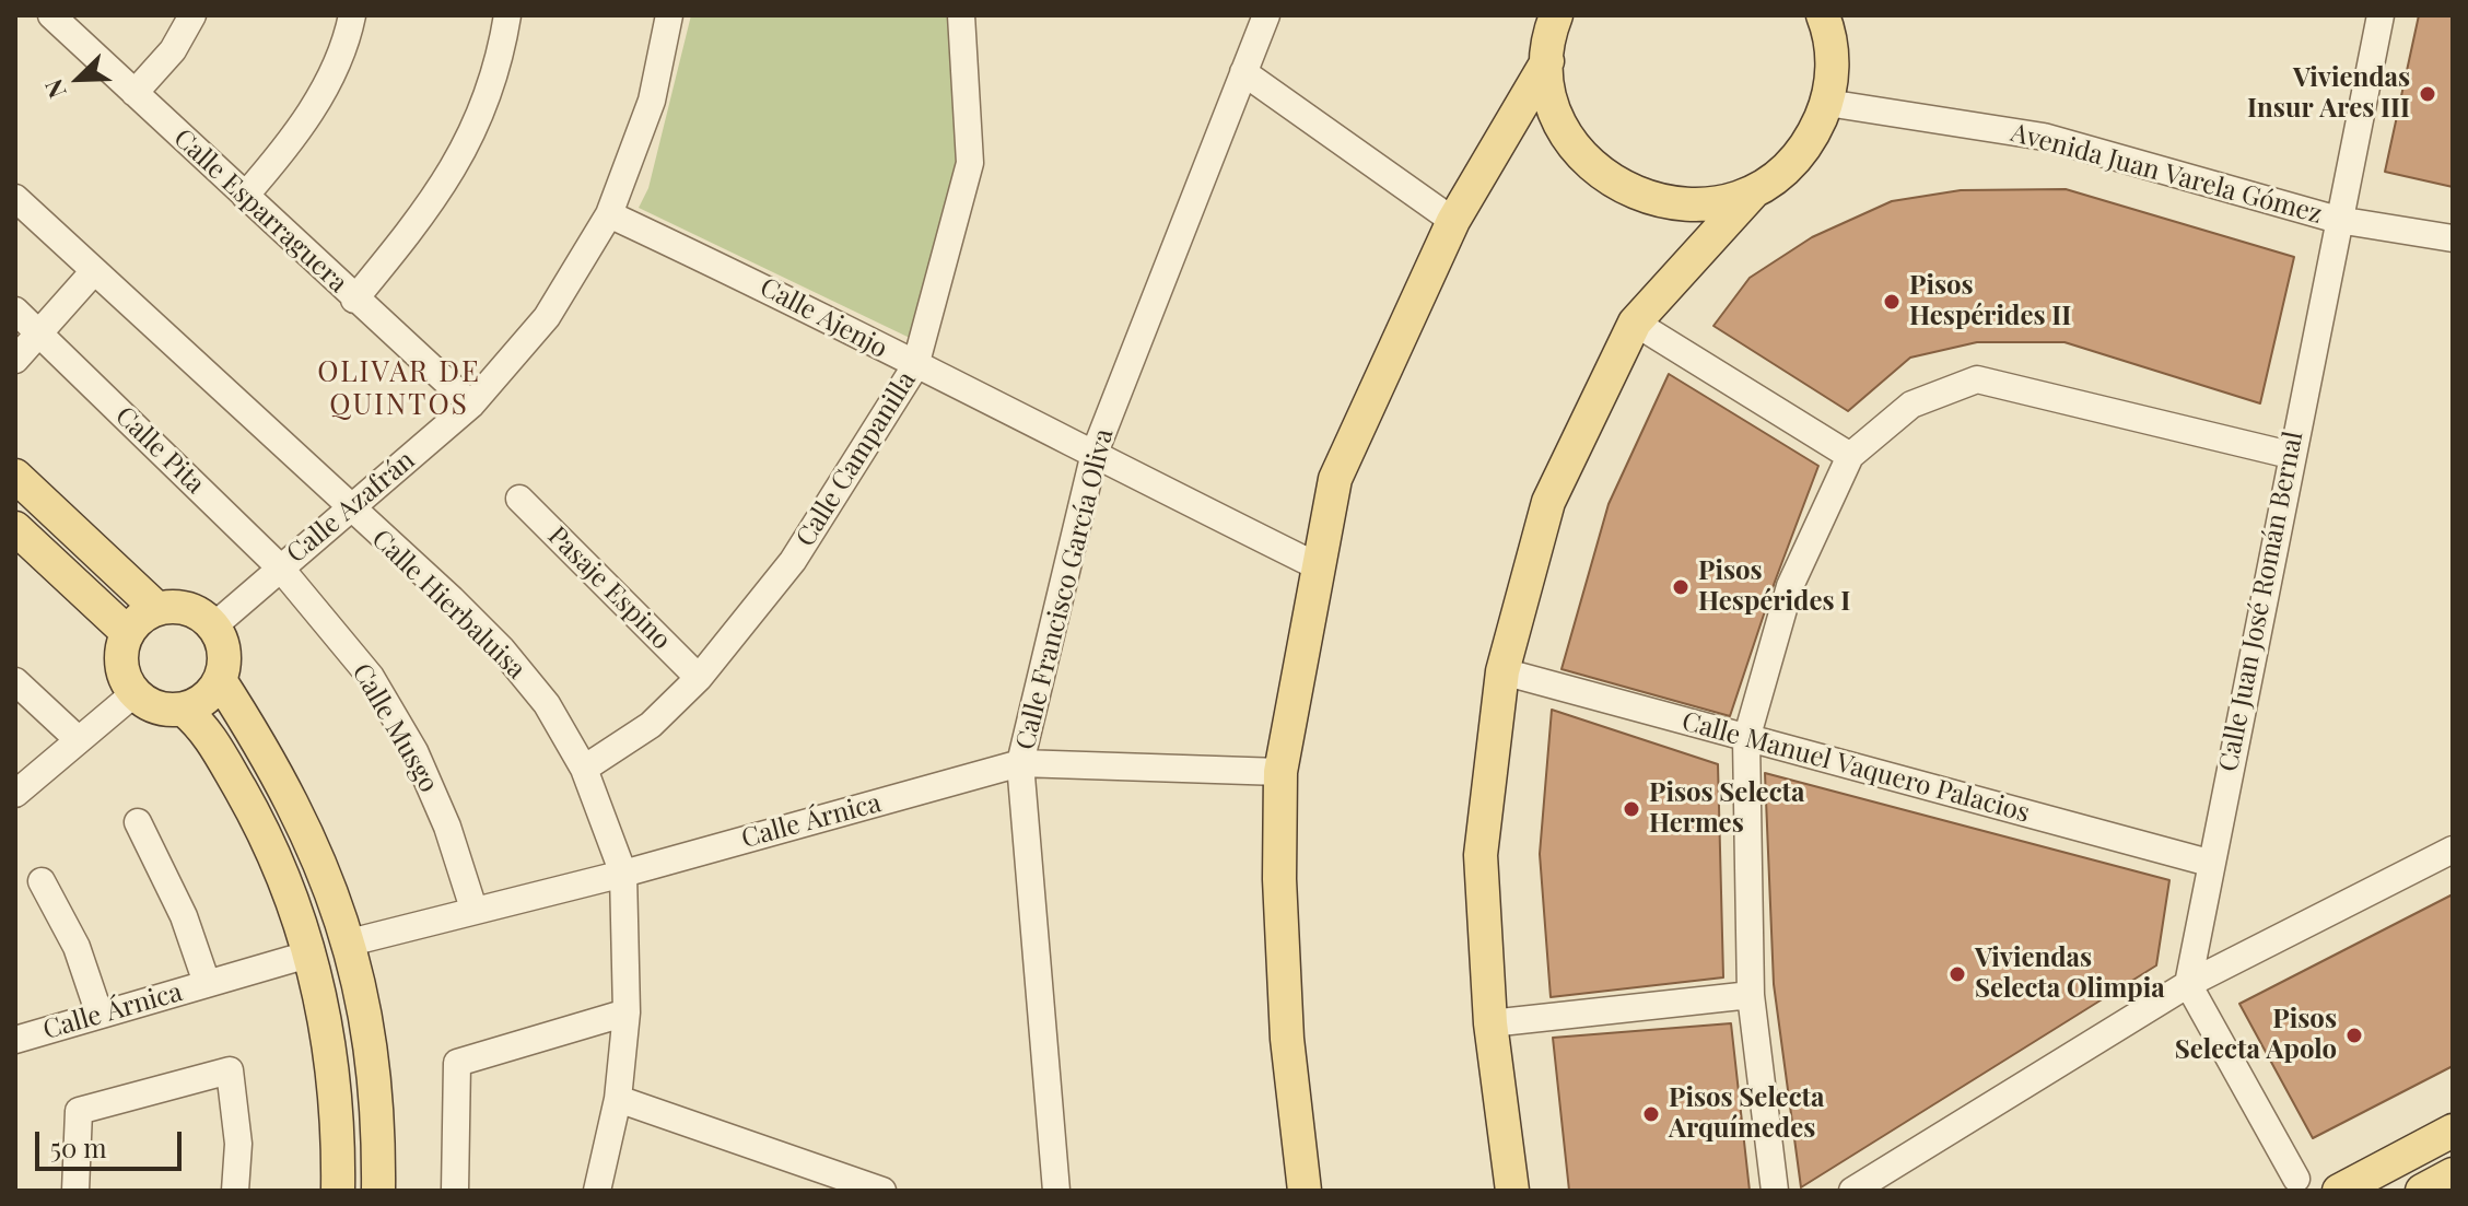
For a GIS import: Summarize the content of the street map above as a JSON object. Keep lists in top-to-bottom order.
{
  "streets": {
    "street": [
      "Avenida Juan Varela Gómez",
      "Calle Esparraguera",
      "Calle Ajenjo",
      "Calle Pita",
      "Calle Campanilla",
      "Calle Azafrán",
      "Pasaje Espino",
      "Calle Francisco García Oliva",
      "Calle Juan José Román Bernal",
      "Calle Hierbaluisa",
      "Calle Musgo",
      "Calle Manuel Vaquero Palacios",
      "Calle Árnica"
    ]
  },
  "crossings": [
    ["Avenida Juan Varela Gómez", "Calle Juan José Román Bernal"],
    ["Calle Esparraguera", "Calle Azafrán"],
    ["Calle Ajenjo", "Calle Campanilla"],
    ["Calle Ajenjo", "Calle Azafrán"],
    ["Calle Ajenjo", "Calle Francisco García Oliva"],
    ["Calle Pita", "Calle Azafrán"],
    ["Calle Pita", "Calle Musgo"],
    ["Calle Campanilla", "Pasaje Espino"],
    ["Calle Campanilla", "Calle Hierbaluisa"],
    ["Calle Azafrán", "Calle Hierbaluisa"],
    ["Calle Azafrán", "Calle Musgo"],
    ["Calle Francisco García Oliva", "Calle Árnica"],
    ["Calle Juan José Román Bernal", "Calle Manuel Vaquero Palacios"],
    ["Calle Hierbaluisa", "Calle Árnica"],
    ["Calle Musgo", "Calle Árnica"]
  ],
  "districts": ["OLIVAR DE QUINTOS"],
  "places": [
    "Viviendas Insur Ares III",
    "Pisos Hespérides II",
    "Pisos Hespérides I",
    "Pisos Selecta Hermes",
    "Viviendas Selecta Olimpia",
    "Pisos Selecta Apolo",
    "Pisos Selecta Arquímedes"
  ],
  "scale_bar": "50 m",
  "north": "bottom left"
}
